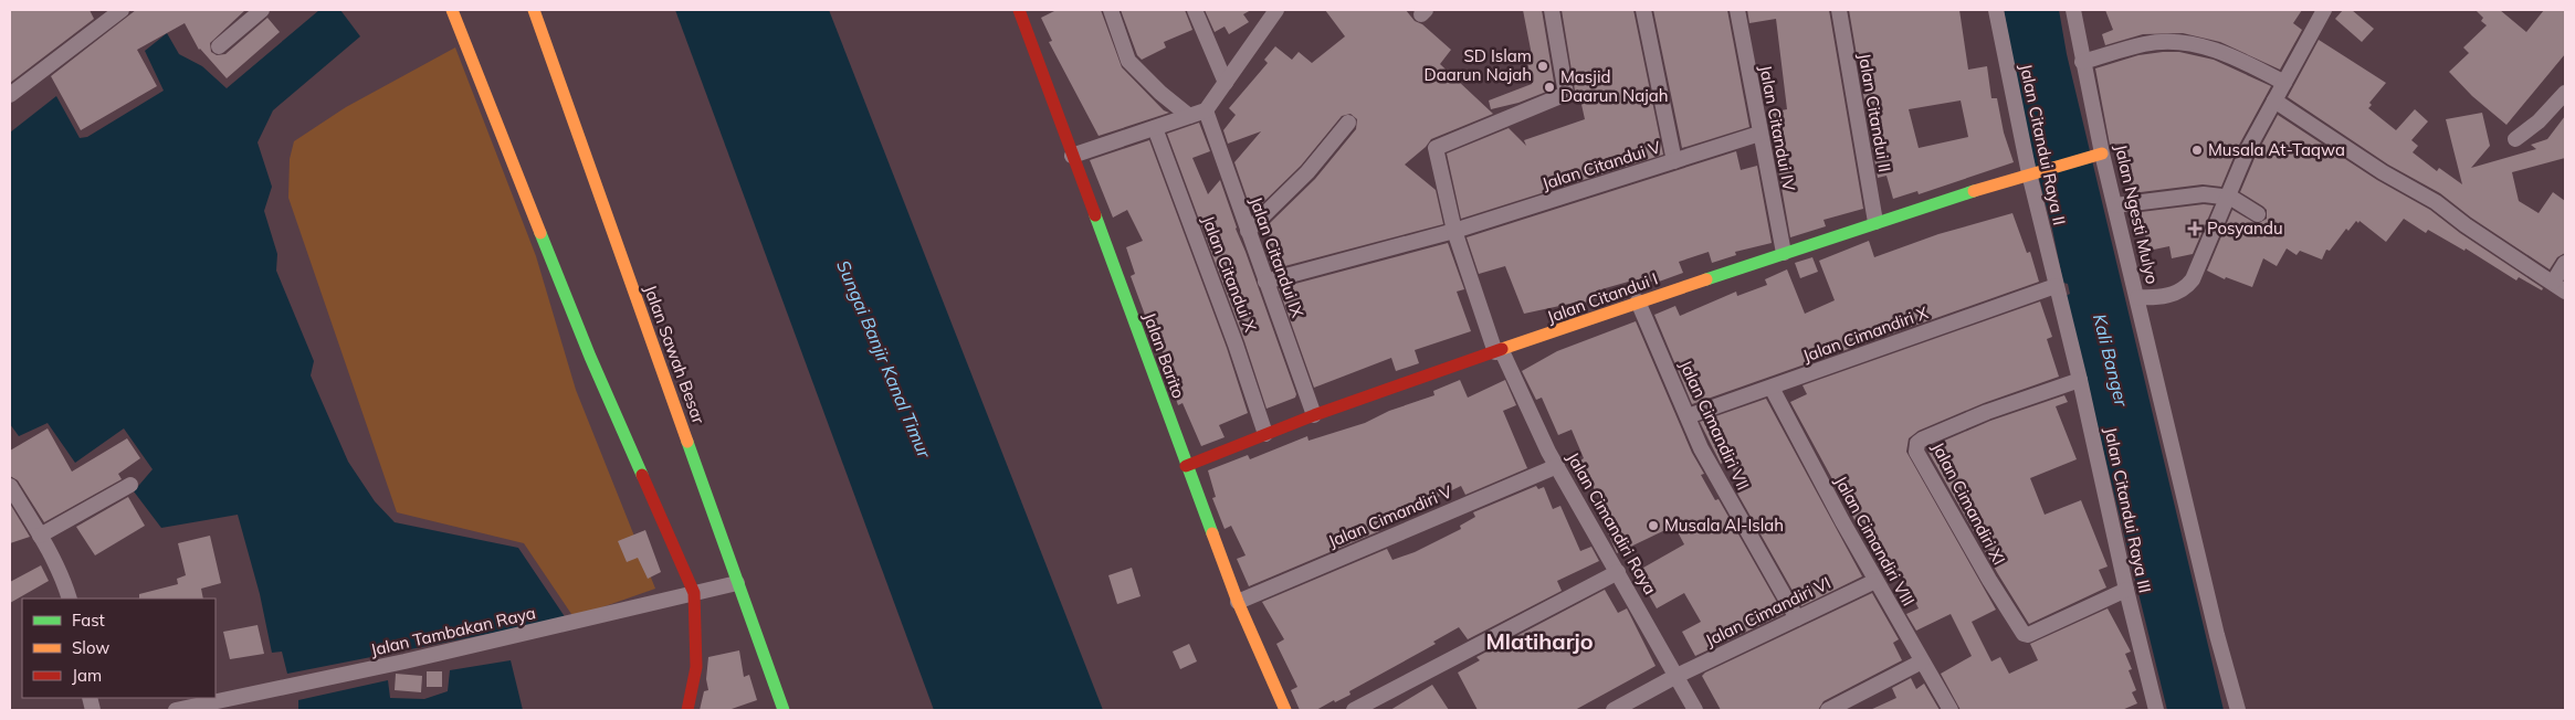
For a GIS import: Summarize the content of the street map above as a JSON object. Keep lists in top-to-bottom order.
{
  "streets": {
    "street": [
      "Jalan Citandui II",
      "Jalan Citandui IV",
      "Jalan Citandui Raya II",
      "Jalan Citandui V",
      "Jalan Ngesti Mulyo",
      "Jalan Citandui IX",
      "Jalan Citandui X",
      "Jalan Citandui I",
      "Jalan Cimandiri X",
      "Jalan Sawah Besar",
      "Jalan Barito",
      "Jalan Cimandiri VII",
      "Jalan Cimandiri XI",
      "Jalan Citandui Raya III",
      "Jalan Cimandiri V",
      "Jalan Cimandiri Raya",
      "Jalan Cimandiri VIII",
      "Jalan Cimandiri VI",
      "Jalan Tambakan Raya"
    ]
  },
  "crossings": [
    ["Jalan Citandui II", "Jalan Citandui I"],
    ["Jalan Citandui IV", "Jalan Citandui V"],
    ["Jalan Citandui IV", "Jalan Citandui I"],
    ["Jalan Citandui Raya II", "Jalan Citandui I"],
    ["Jalan Citandui Raya II", "Jalan Cimandiri X"],
    ["Jalan Citandui Raya II", "Jalan Citandui Raya III"],
    ["Jalan Citandui V", "Jalan Citandui IX"],
    ["Jalan Citandui V", "Jalan Cimandiri Raya"],
    ["Jalan Ngesti Mulyo", "Jalan Citandui I"],
    ["Jalan Citandui IX", "Jalan Citandui I"],
    ["Jalan Citandui X", "Jalan Citandui I"],
    ["Jalan Citandui I", "Jalan Barito"],
    ["Jalan Citandui I", "Jalan Cimandiri VII"],
    ["Jalan Citandui I", "Jalan Cimandiri Raya"],
    ["Jalan Cimandiri X", "Jalan Cimandiri VII"],
    ["Jalan Cimandiri X", "Jalan Citandui Raya III"],
    ["Jalan Cimandiri X", "Jalan Cimandiri VIII"],
    ["Jalan Sawah Besar", "Jalan Tambakan Raya"],
    ["Jalan Barito", "Jalan Cimandiri V"],
    ["Jalan Cimandiri VII", "Jalan Cimandiri VI"],
    ["Jalan Cimandiri XI", "Jalan Citandui Raya III"],
    ["Jalan Cimandiri V", "Jalan Cimandiri Raya"],
    ["Jalan Cimandiri Raya", "Jalan Cimandiri VI"],
    ["Jalan Cimandiri VIII", "Jalan Cimandiri VI"]
  ],
  "districts": ["Mlatiharjo"],
  "water": ["Sungai Banjir Kanal Timur", "Kali Banger"],
  "places": {
    "other": [
      "SD Islam Daarun Najah",
      "Masjid Daarun Najah",
      "Musala At-Taqwa",
      "Musala Al-Islah"
    ],
    "health": ["Posyandu"]
  },
  "legend": ["Fast", "Slow", "Jam"]
}
